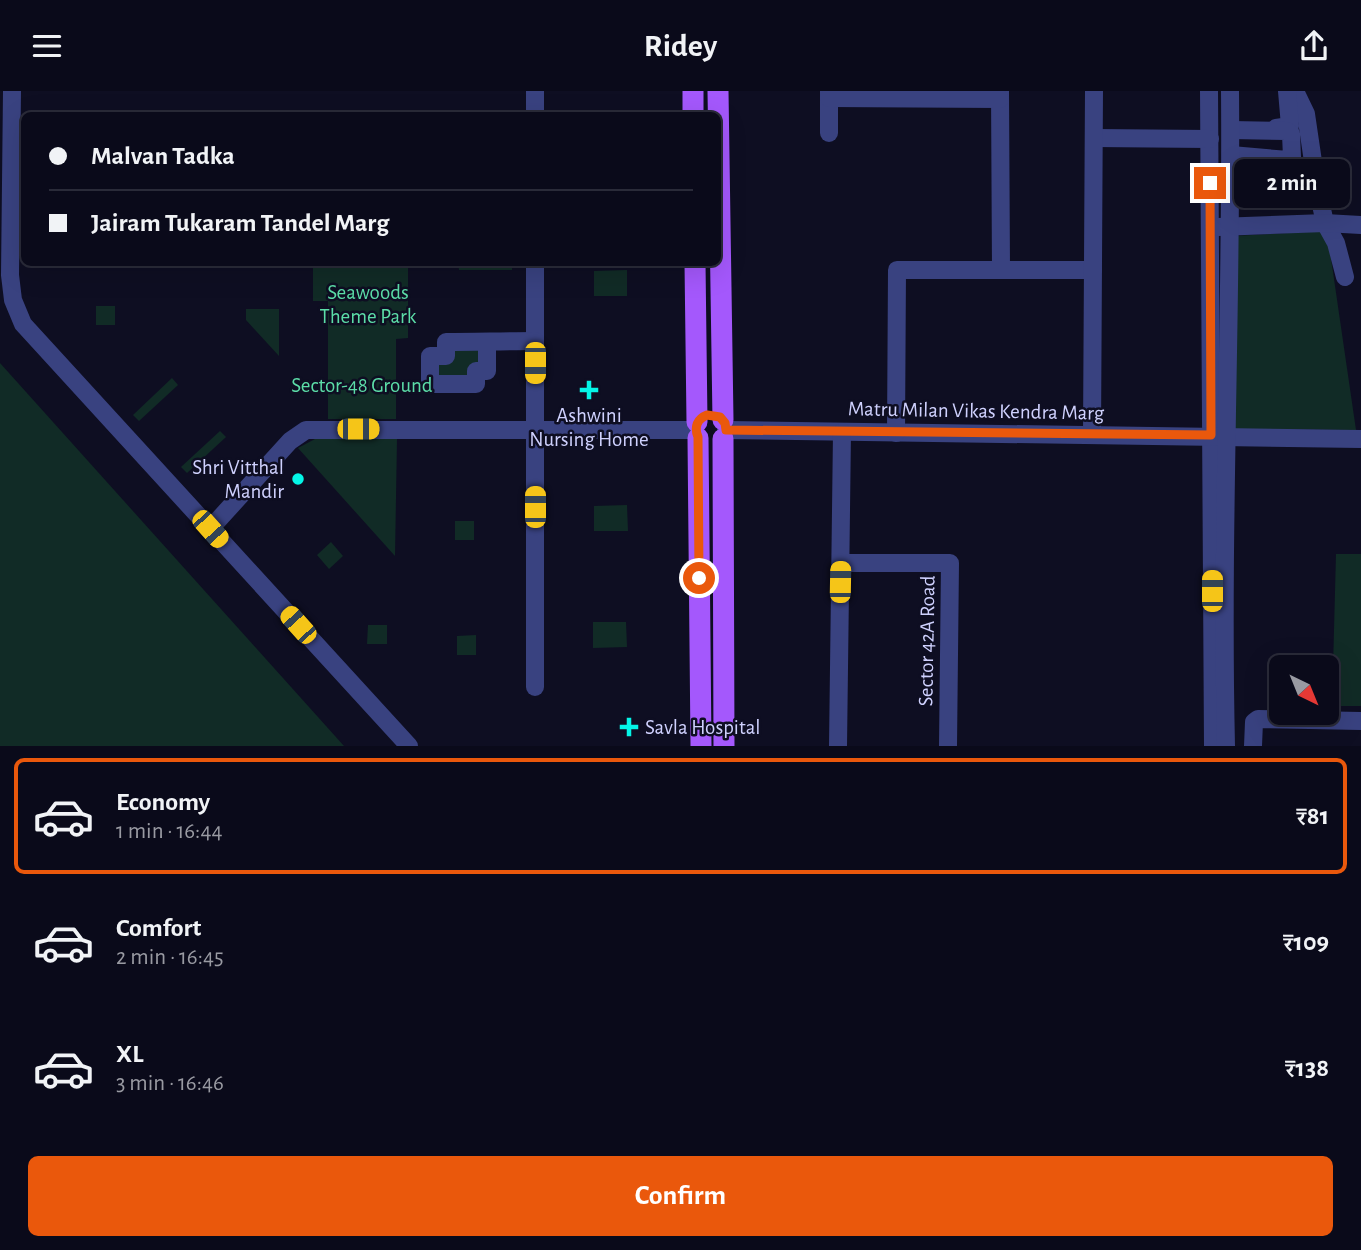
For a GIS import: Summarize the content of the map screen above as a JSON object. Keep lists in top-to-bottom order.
{
  "streets": {
    "street": ["Matru Milan Vikas Kendra Marg", "Sector 42A Road"]
  },
  "parks": ["Seawoods Theme Park", "Sector-48 Ground"],
  "places": {
    "health": ["Ashwini Nursing Home", "Savla Hospital"],
    "other": ["Shri Vitthal Mandir"]
  },
  "north": "bottom right",
  "page": {
    "header": "Ridey",
    "banner": ["Malvan Tadka", "Jairam Tukaram Tandel Marg"],
    "bubble": "2 min",
    "list": [
      {
        "name": "Economy",
        "note": "1 min · 16:44",
        "value": "₹81"
      },
      {
        "name": "Comfort",
        "note": "2 min · 16:45",
        "value": "₹109"
      },
      {
        "name": "XL",
        "note": "3 min · 16:46",
        "value": "₹138"
      }
    ],
    "buttons": "Confirm"
  }
}
